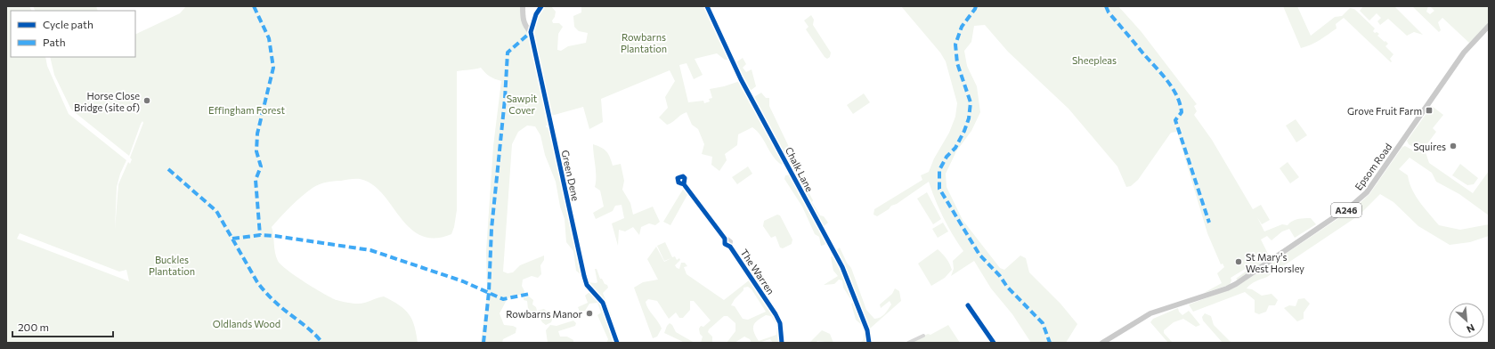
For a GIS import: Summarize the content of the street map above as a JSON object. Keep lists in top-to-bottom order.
{
  "streets": {
    "main road": ["Epsom Road", "A246"],
    "street": ["Chalk Lane", "Green Dene", "The Warren"]
  },
  "parks": [
    "Rowbarns Plantation",
    "Sheepleas",
    "Sawpit Cover",
    "Effingham Forest",
    "Buckles Plantation",
    "Oldlands Wood"
  ],
  "places": {
    "other": [
      "Horse Close Bridge (site of)",
      "Squires",
      "St Mary's West Horsley",
      "Rowbarns Manor"
    ],
    "transit": ["Grove Fruit Farm"]
  },
  "legend": ["Cycle path", "Path"],
  "scale_bar": "200 m",
  "north": "bottom right"
}
